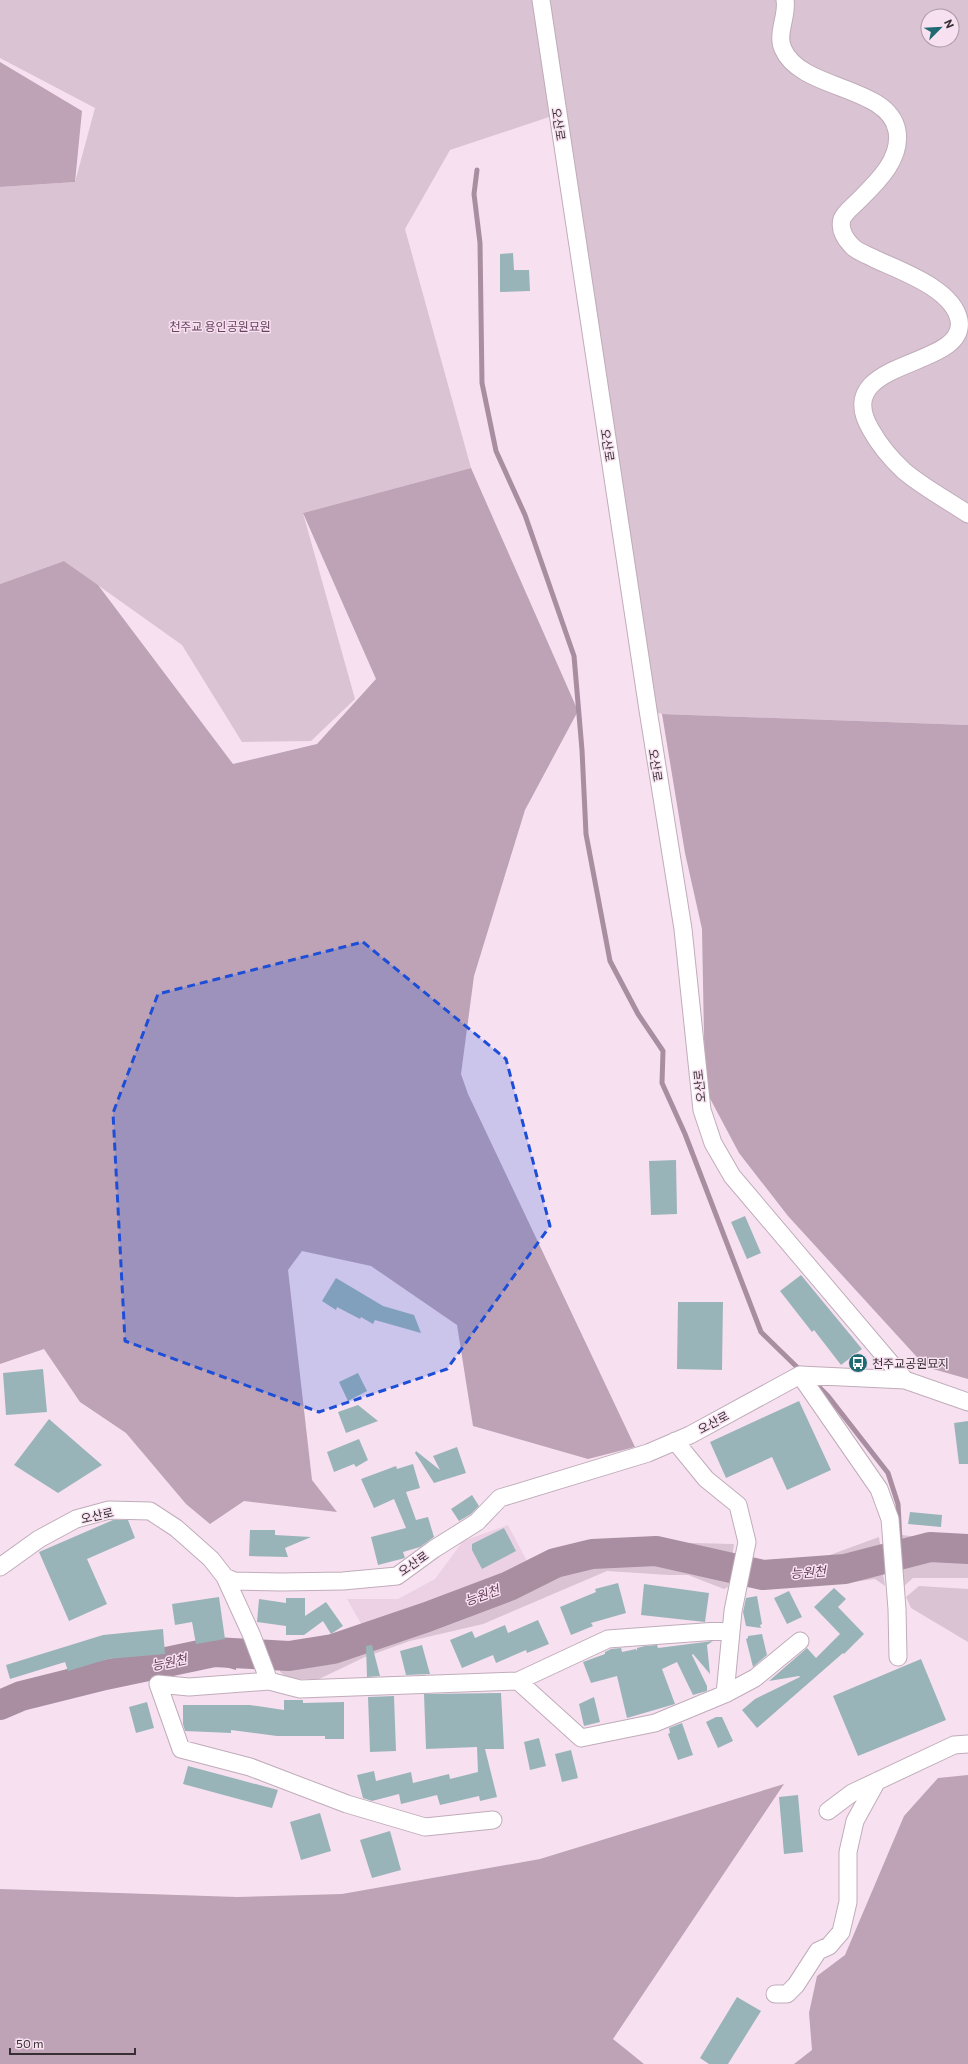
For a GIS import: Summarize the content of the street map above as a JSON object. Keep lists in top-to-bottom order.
{
  "streets": {
    "street": ["오산로"]
  },
  "water": ["능원천"],
  "parks": ["천주교 용인공원묘원"],
  "places": {
    "bus stop": ["천주교공원묘지"]
  },
  "scale_bar": "50 m",
  "north": "top right"
}
